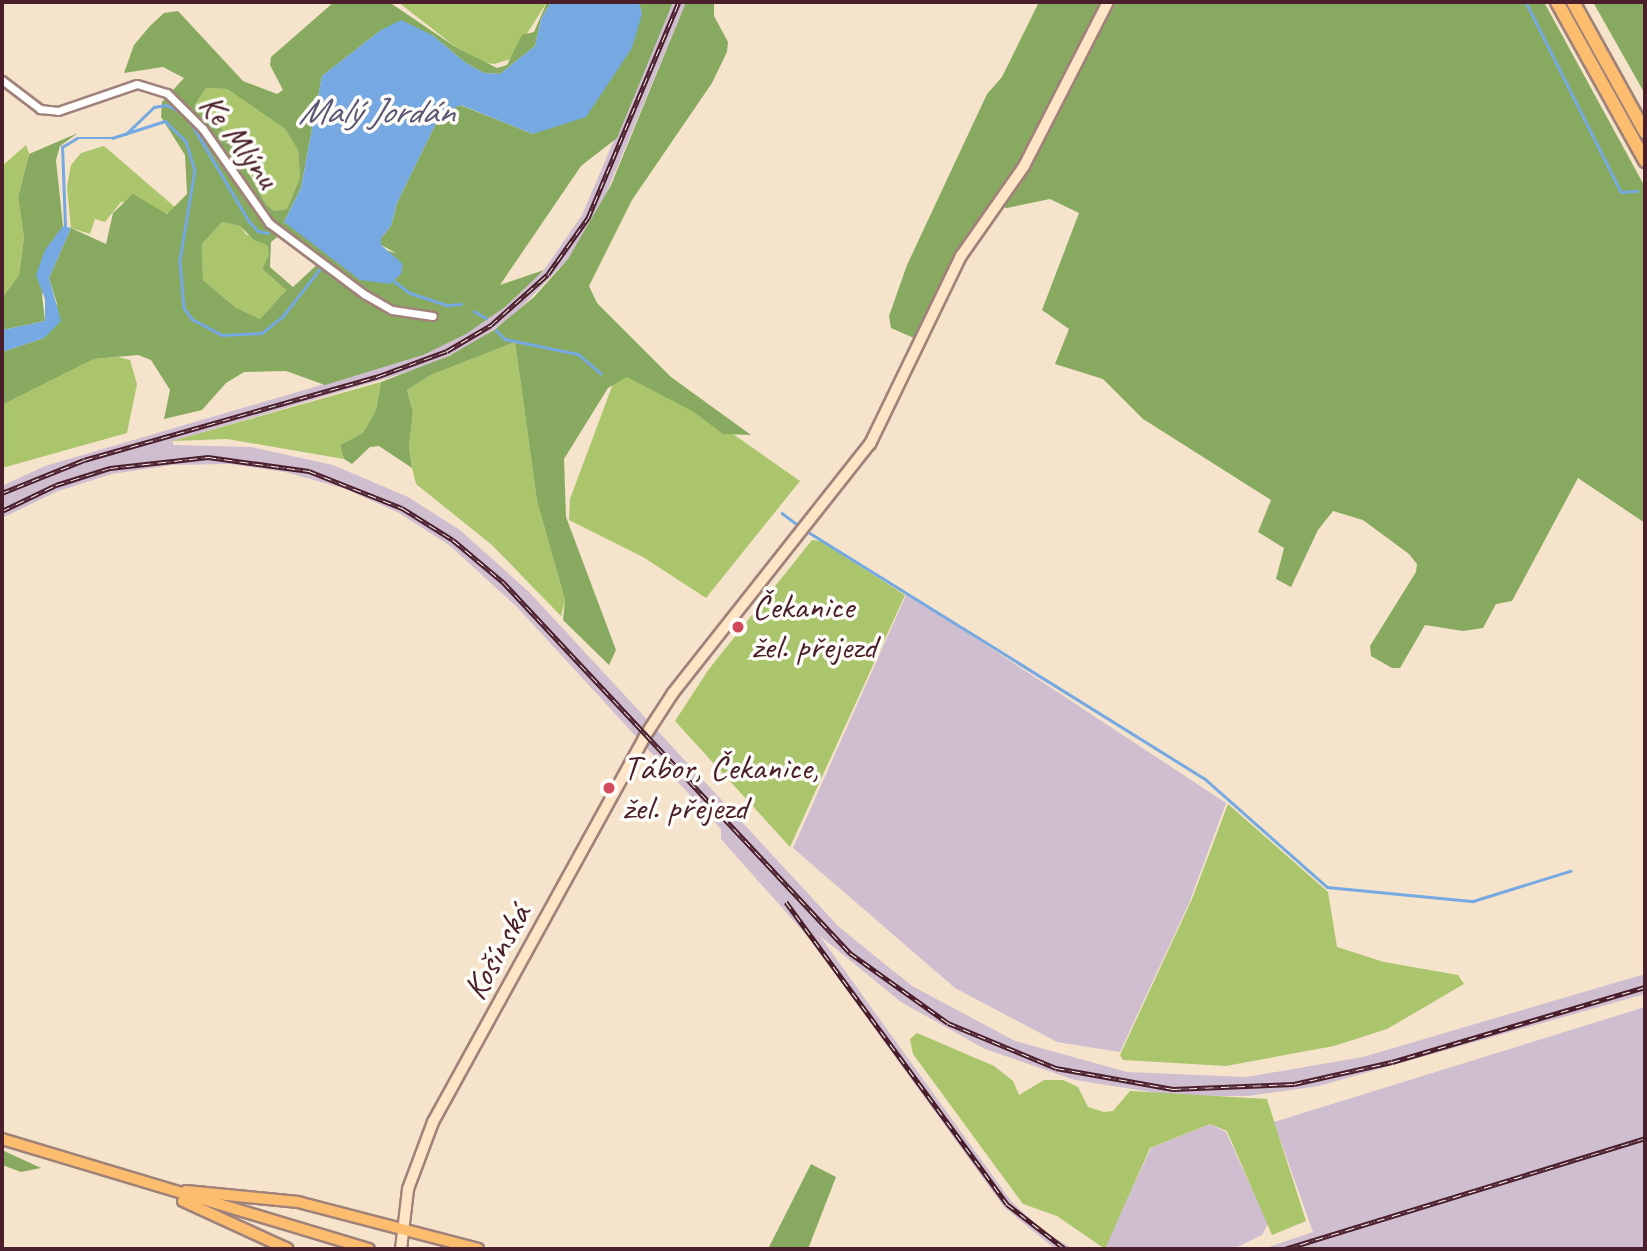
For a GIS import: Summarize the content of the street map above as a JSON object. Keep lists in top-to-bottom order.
{
  "streets": {
    "street": ["Ke Mlýnu", "Košínská"]
  },
  "water": ["Malý Jordán"],
  "places": ["Čekanice žel. přejezd", "Tábor, Čekanice, žel. přejezd"]
}
